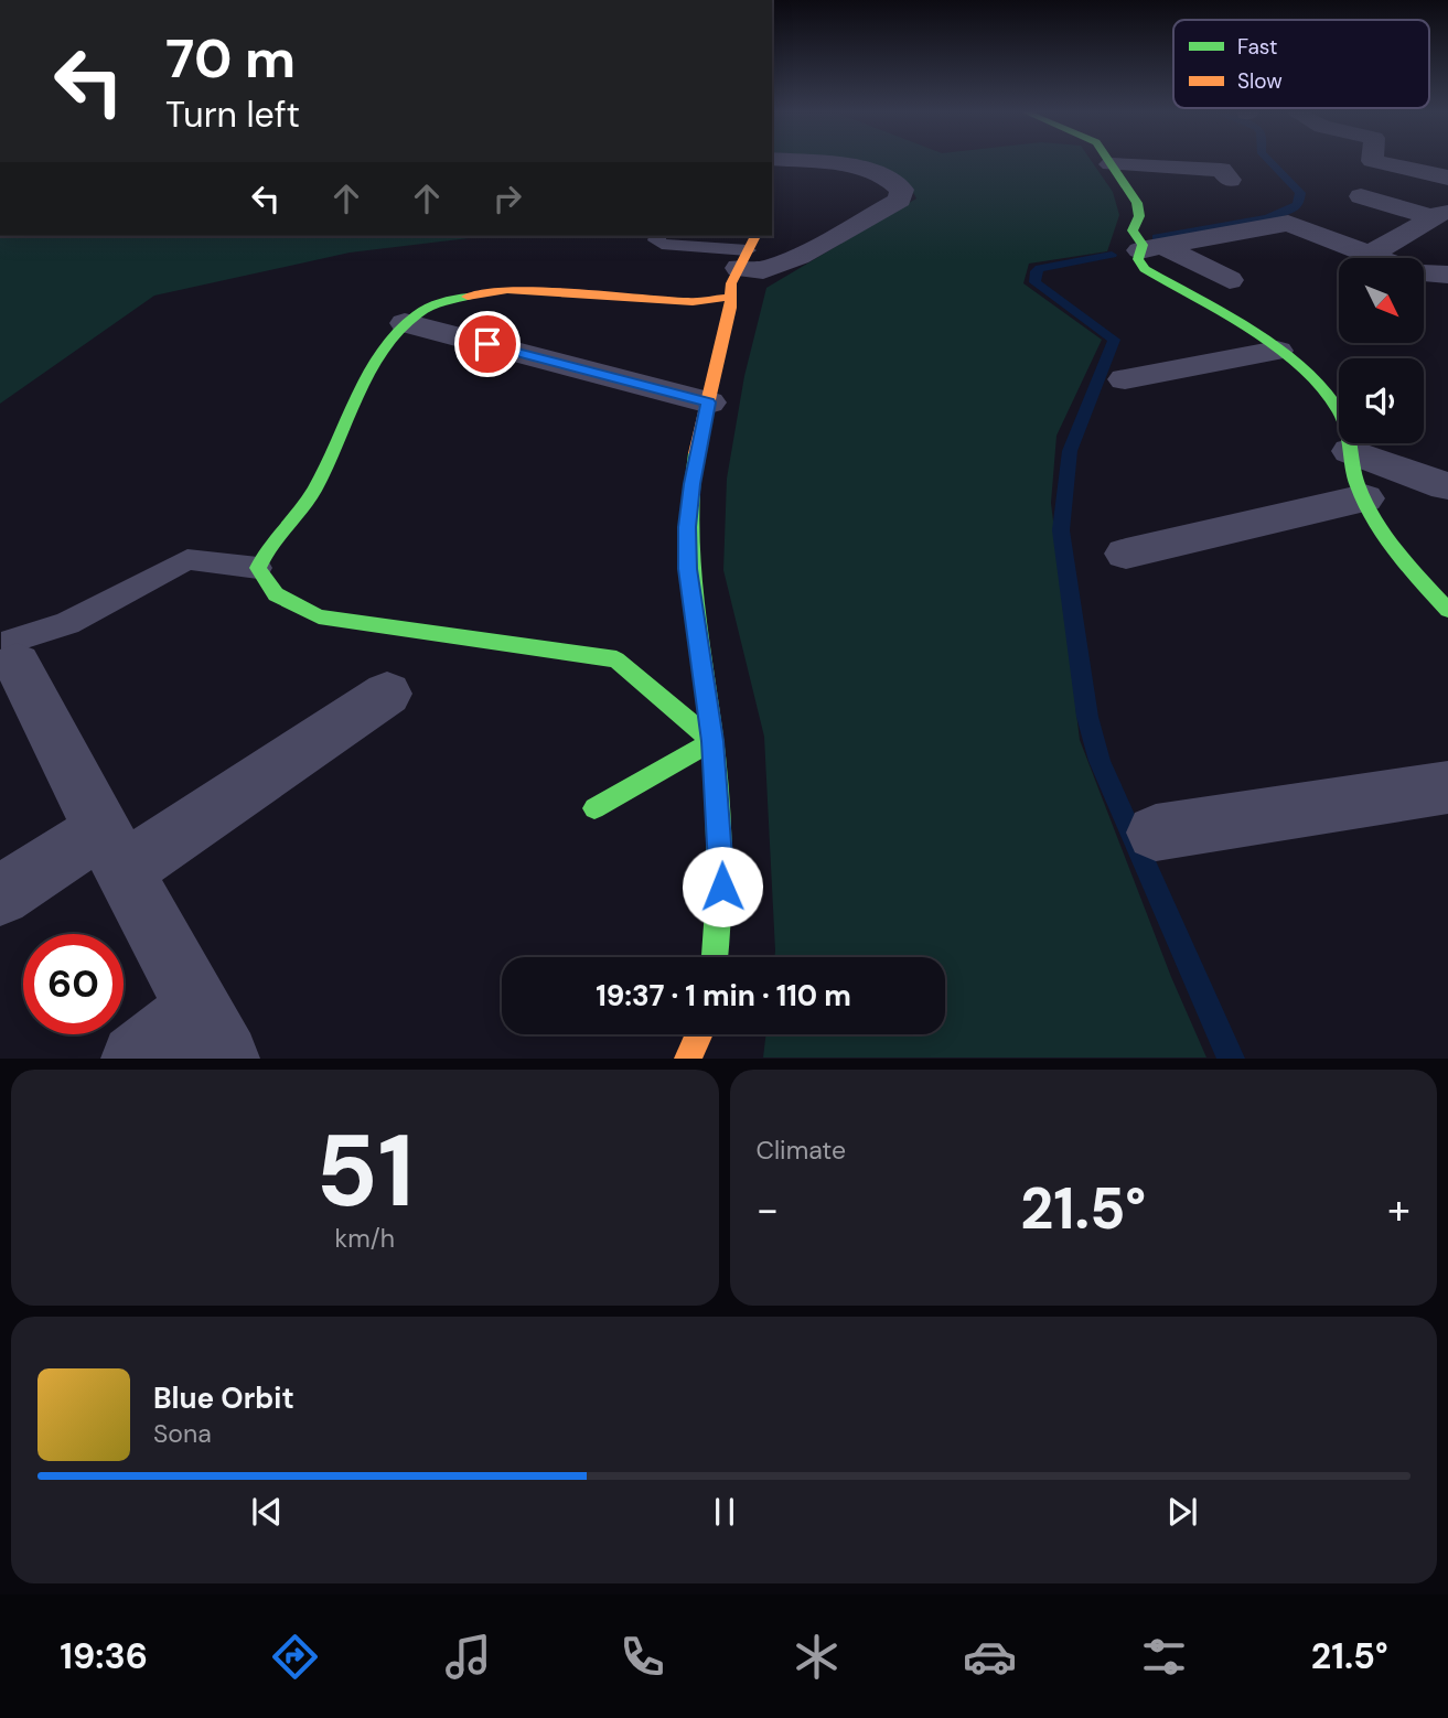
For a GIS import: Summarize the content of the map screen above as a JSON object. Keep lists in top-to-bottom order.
{
  "legend": ["Fast", "Slow"],
  "north": "bottom right",
  "page": {
    "turn": ["70 m", "Turn left"],
    "limit": "60",
    "trip": "19:37 · 1 min · 110 m",
    "tile": [
      ["51", "km/h"],
      "Climate"
    ],
    "heat": ["−", "21.5°", "+"],
    "song": ["Blue Orbit", "Sona"],
    "tabs": ["19:36", "21.5°"]
  }
}
